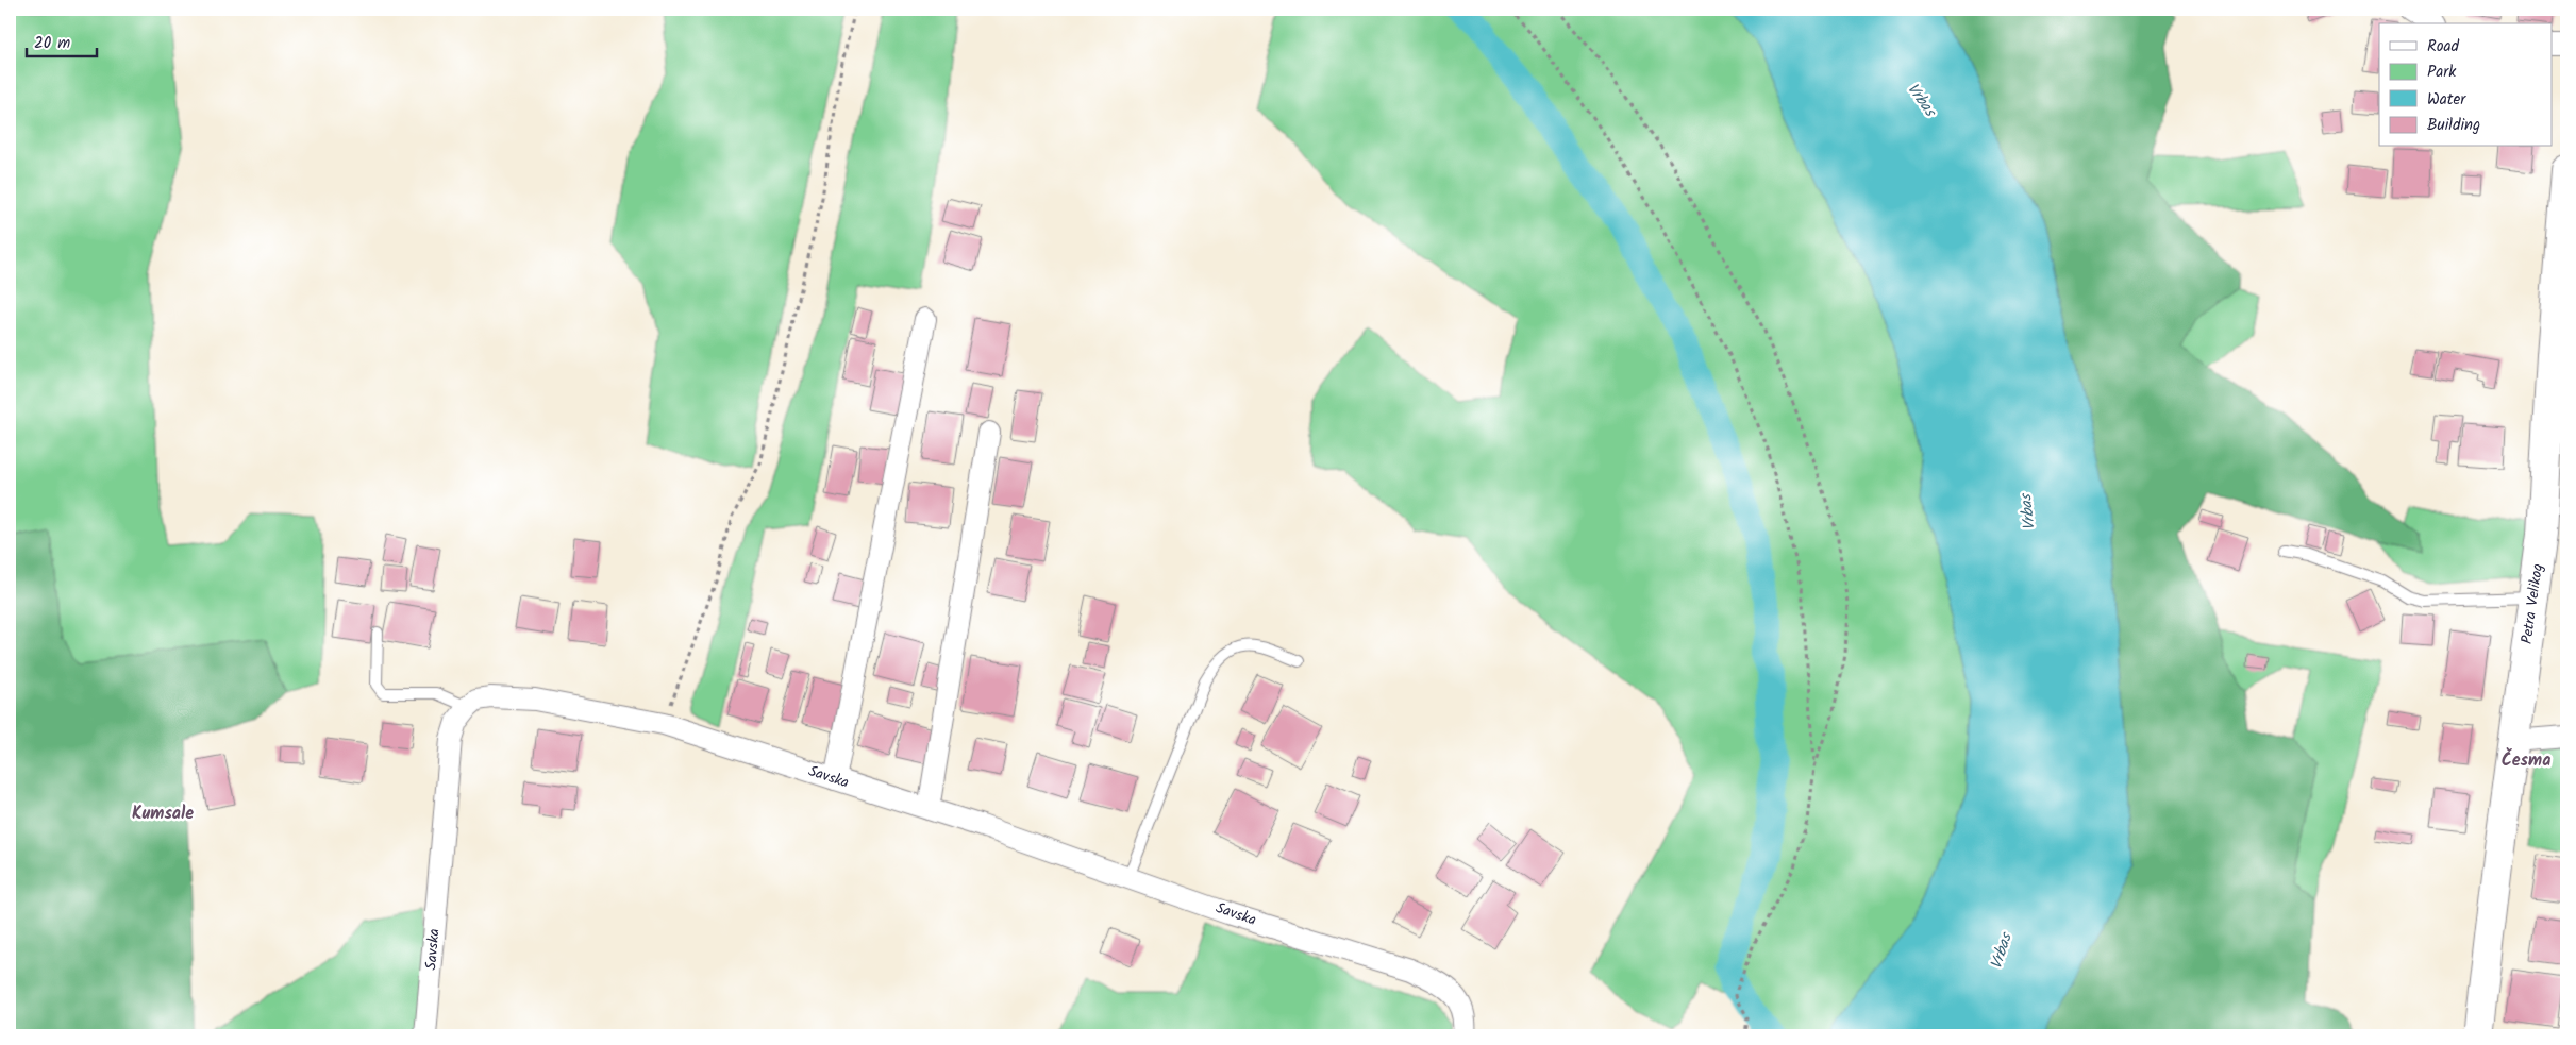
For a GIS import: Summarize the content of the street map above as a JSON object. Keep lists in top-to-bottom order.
{
  "streets": {
    "street": ["Petra Velikog", "Savska"]
  },
  "districts": ["Česma", "Kumsale"],
  "water": ["Vrbas"],
  "legend": [
    "Road",
    "Park",
    "Water",
    "Building"
  ],
  "scale_bar": "20 m"
}
